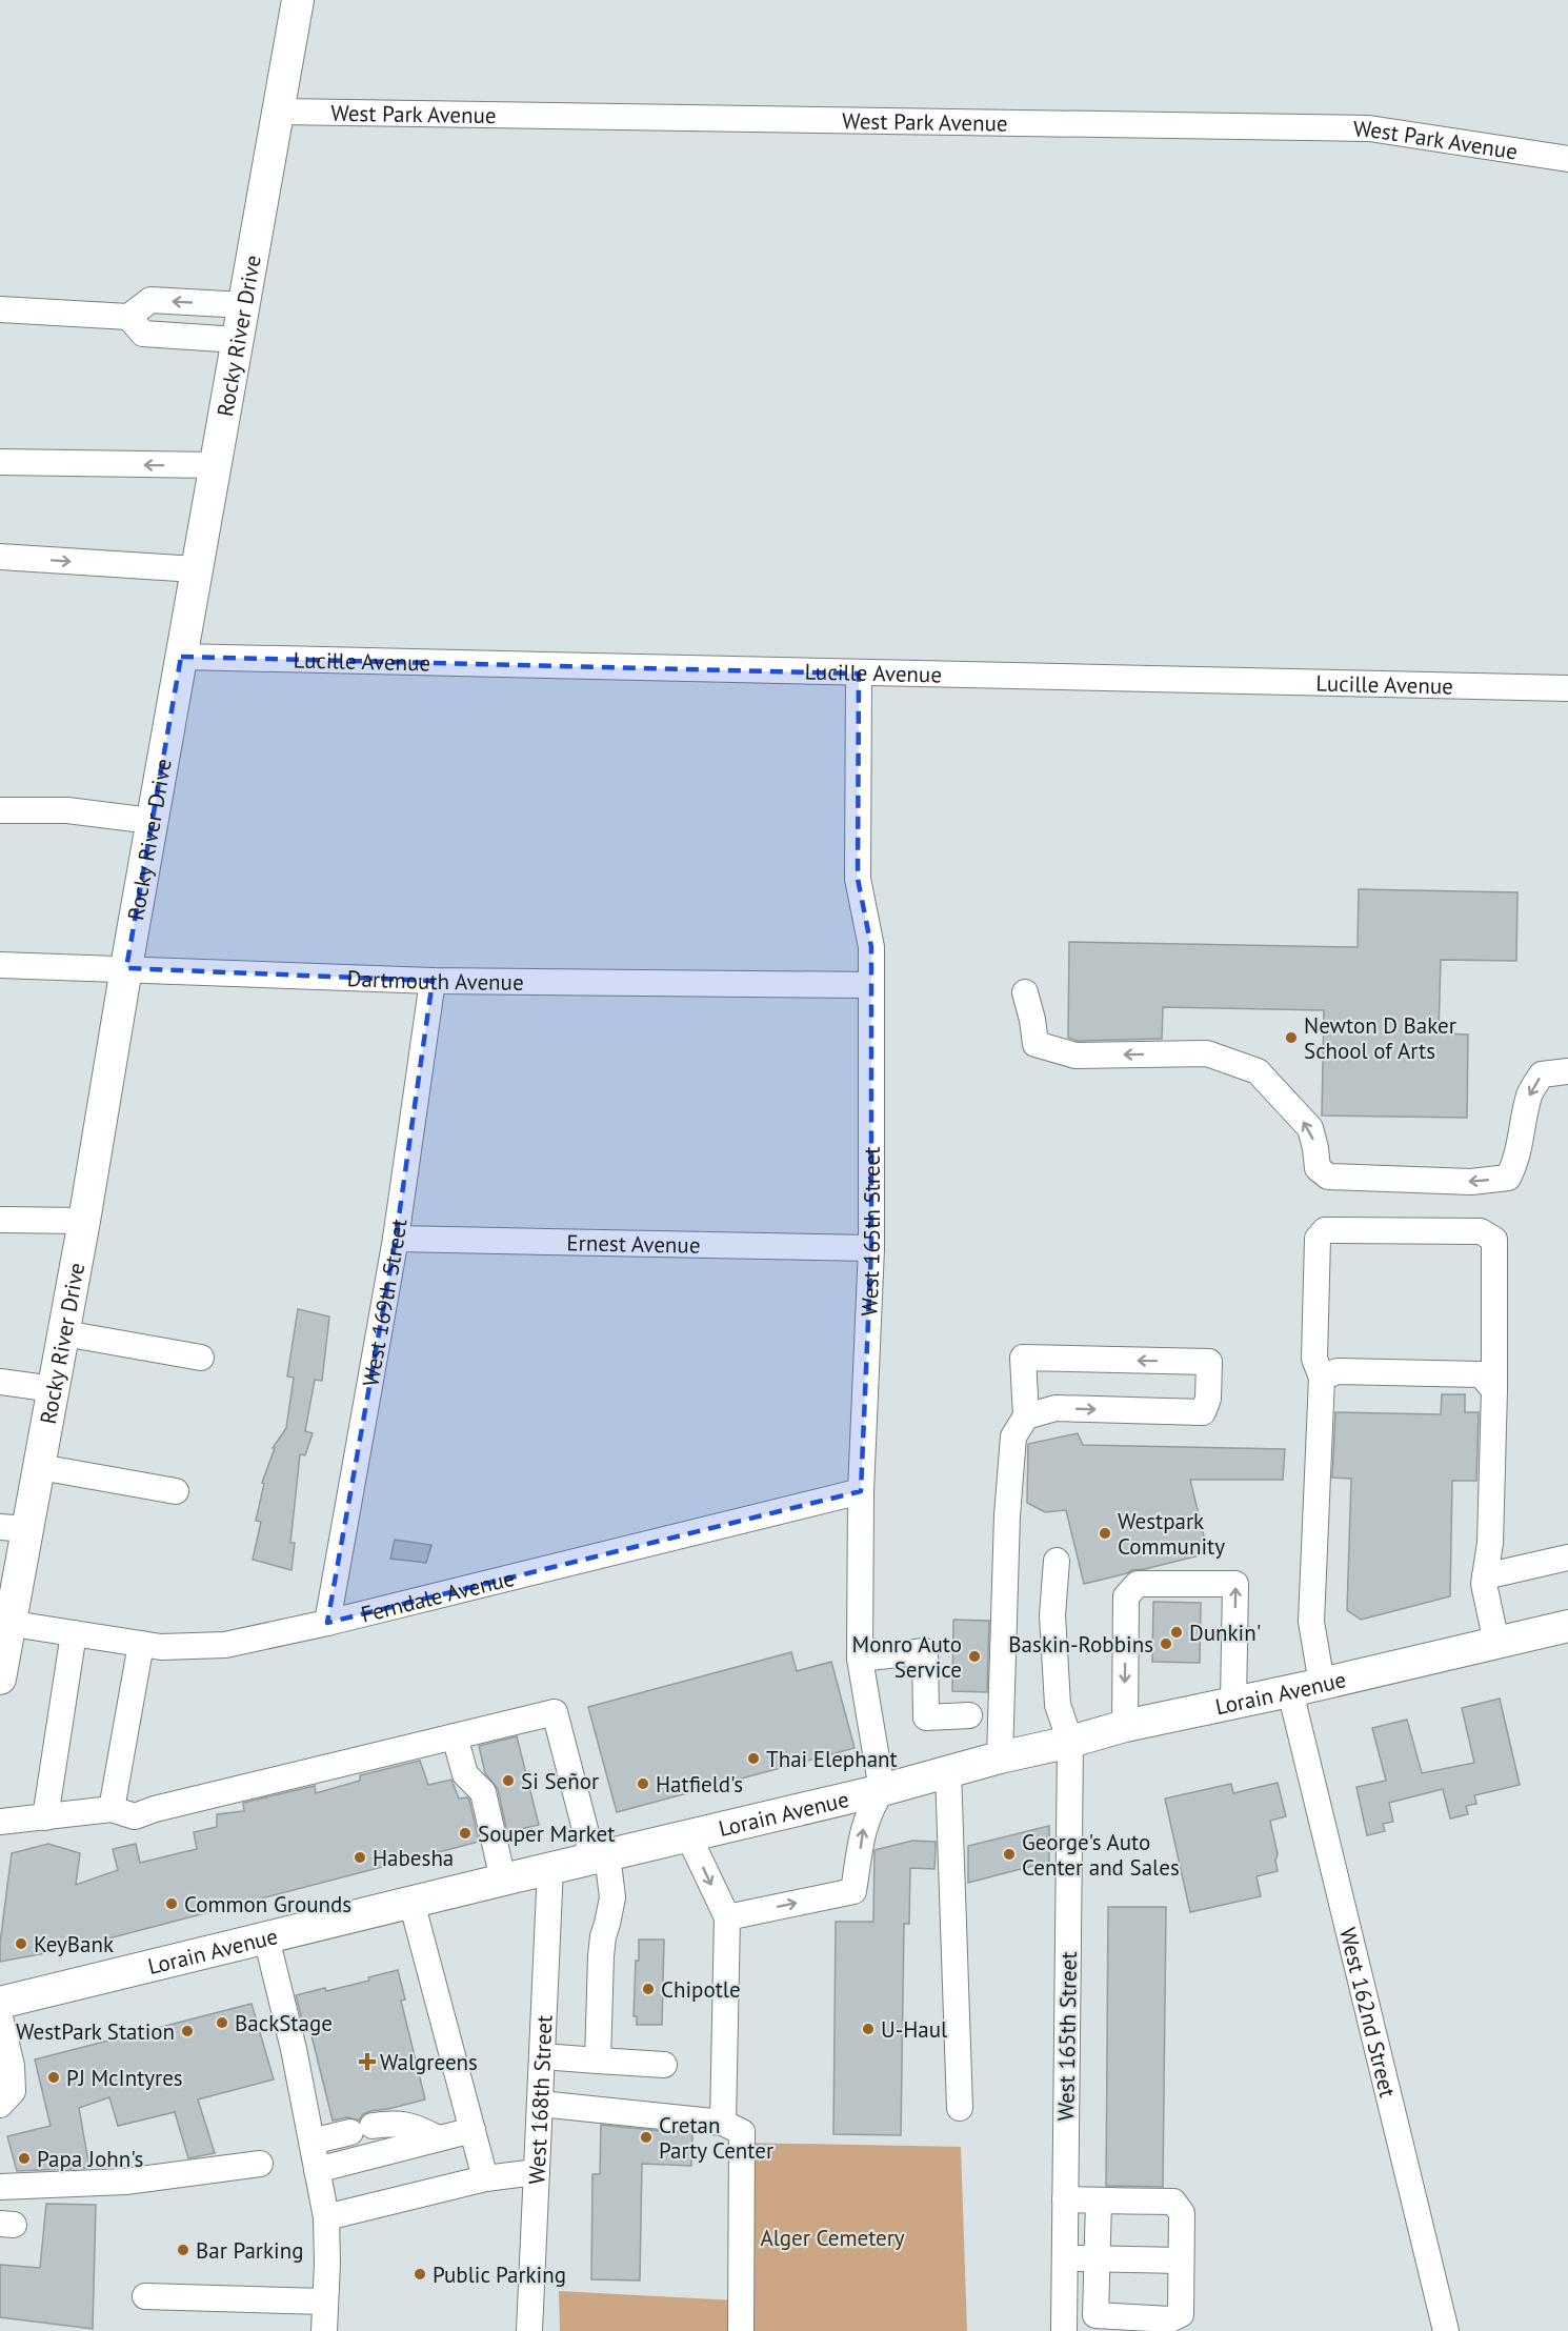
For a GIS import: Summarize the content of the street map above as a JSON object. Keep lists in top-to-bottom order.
{
  "streets": {
    "main road": ["Rocky River Drive", "Lorain Avenue"],
    "street": [
      "West Park Avenue",
      "Lucille Avenue",
      "Dartmouth Avenue",
      "West 165th Street",
      "Ernest Avenue",
      "West 169th Street",
      "Ferndale Avenue",
      "West 162nd Street",
      "West 168th Street"
    ]
  },
  "crossings": [
    ["West Park Avenue", "Rocky River Drive"],
    ["Rocky River Drive", "Lucille Avenue"],
    ["Rocky River Drive", "Dartmouth Avenue"],
    ["Rocky River Drive", "Ferndale Avenue"],
    ["Lucille Avenue", "West 165th Street"],
    ["Dartmouth Avenue", "West 165th Street"],
    ["Dartmouth Avenue", "West 169th Street"],
    ["West 165th Street", "Ernest Avenue"],
    ["West 165th Street", "Ferndale Avenue"],
    ["West 165th Street", "Lorain Avenue"],
    ["Ernest Avenue", "West 169th Street"],
    ["West 169th Street", "Ferndale Avenue"],
    ["Lorain Avenue", "West 162nd Street"],
    ["Lorain Avenue", "West 168th Street"]
  ],
  "parks": ["Alger Cemetery"],
  "places": {
    "other": [
      "Newton D Baker School of Arts",
      "Westpark Community",
      "Dunkin'",
      "Baskin-Robbins",
      "Monro Auto Service",
      "Thai Elephant",
      "Si Señor",
      "Hatfield's",
      "Souper Market",
      "George's Auto Center and Sales",
      "Habesha",
      "Common Grounds",
      "KeyBank",
      "Chipotle",
      "BackStage",
      "U-Haul",
      "WestPark Station",
      "PJ McIntyres",
      "Cretan Party Center",
      "Papa John's",
      "Bar Parking",
      "Public Parking"
    ],
    "health": ["Walgreens"]
  }
}
